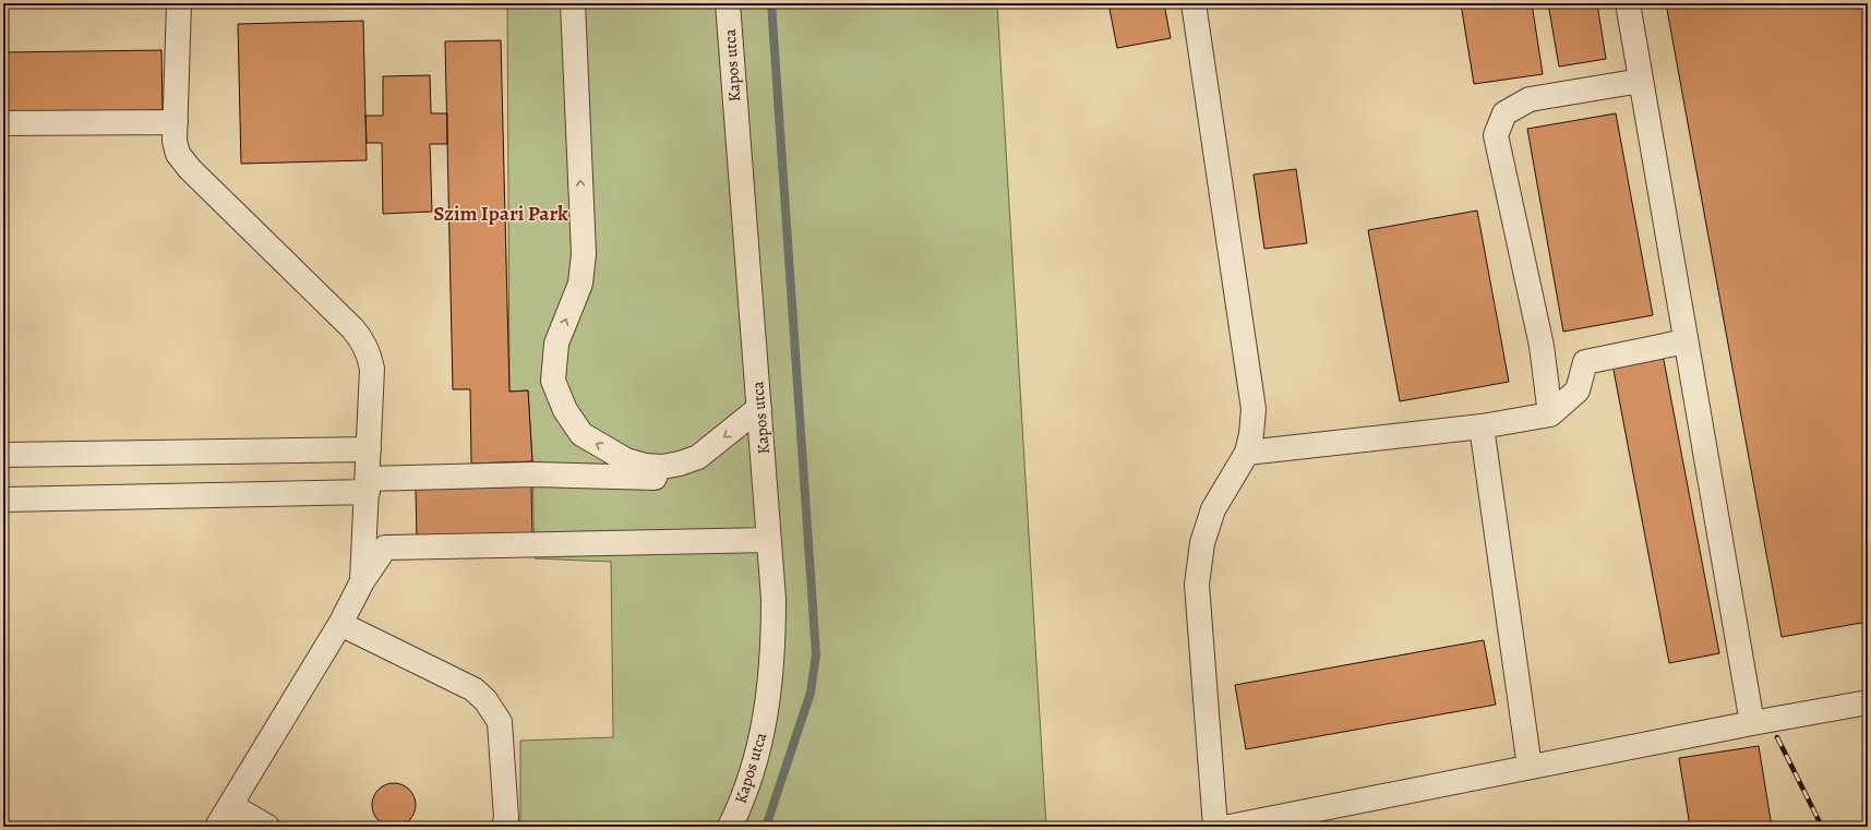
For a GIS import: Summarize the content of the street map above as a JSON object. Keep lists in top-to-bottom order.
{
  "streets": {
    "street": ["Kapos utca"]
  },
  "districts": ["Szim Ipari Park"]
}
